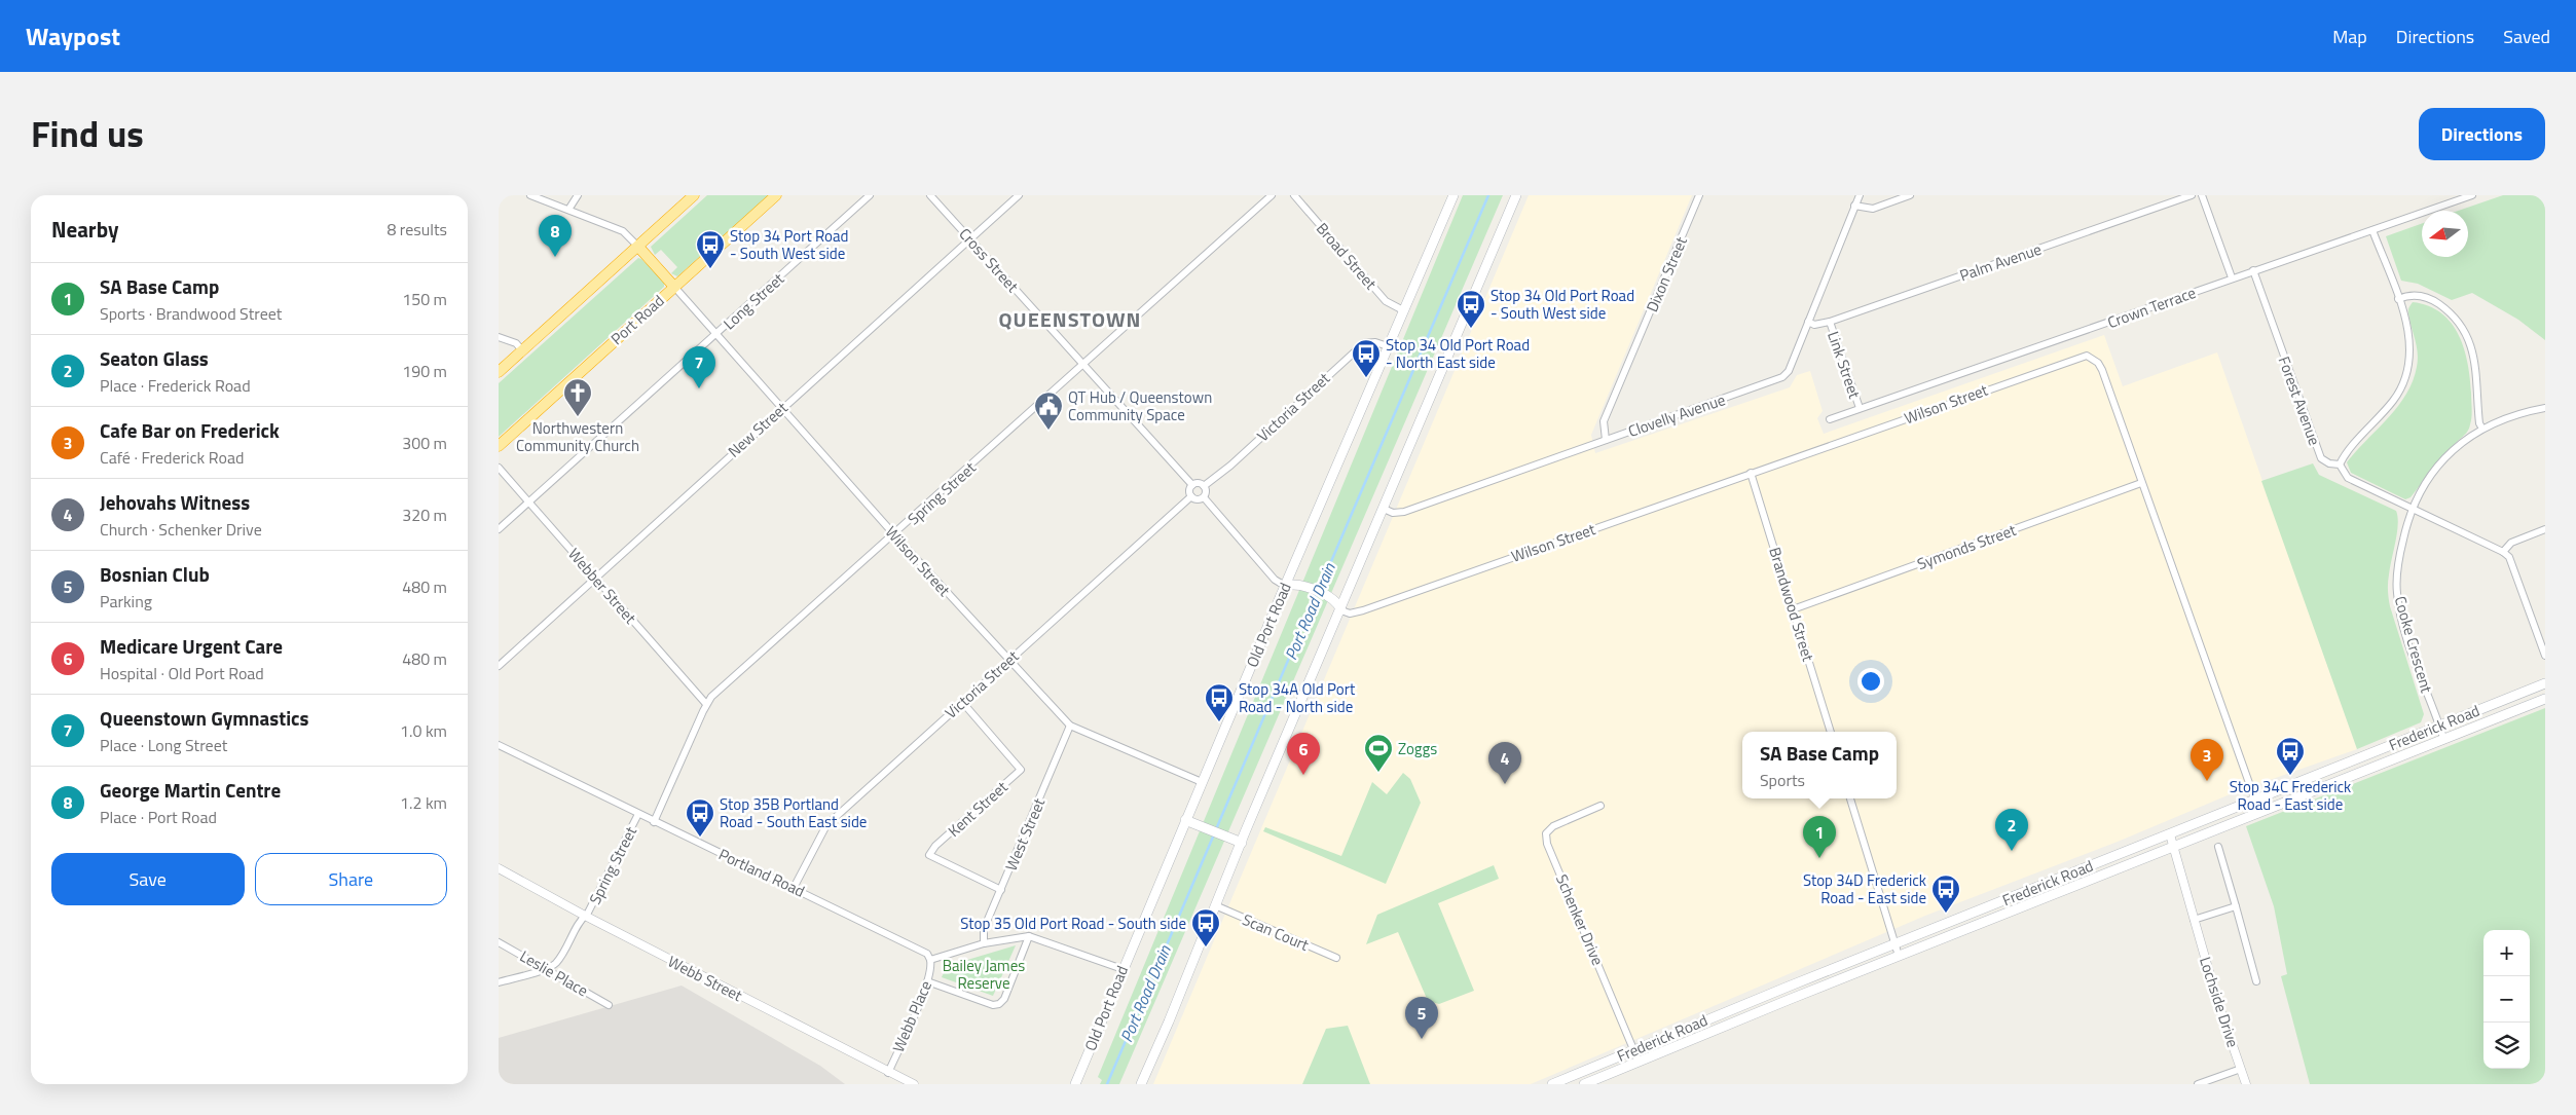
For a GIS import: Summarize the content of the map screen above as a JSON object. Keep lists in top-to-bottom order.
{
  "streets": {
    "highway": ["Port Road"],
    "main road": ["Old Port Road", "Frederick Road"],
    "street": [
      "Broad Street",
      "Cross Street",
      "Palm Avenue",
      "Dixon Street",
      "Long Street",
      "Crown Terrace",
      "Link Street",
      "Forest Avenue",
      "Wilson Street",
      "Victoria Street",
      "Clovelly Avenue",
      "New Street",
      "Spring Street",
      "Symonds Street",
      "Webber Street",
      "Brandwood Street",
      "Cooke Crescent",
      "Kent Street",
      "West Street",
      "Portland Road",
      "Schenker Drive",
      "Scan Court",
      "Leslie Place",
      "Webb Street",
      "Lochside Drive",
      "Webb Place"
    ]
  },
  "crossings": [
    ["Broad Street", "Old Port Road"],
    ["Cross Street", "Victoria Street"],
    ["Cross Street", "New Street"],
    ["Cross Street", "Spring Street"],
    ["Palm Avenue", "Link Street"],
    ["Palm Avenue", "Clovelly Avenue"],
    ["Dixon Street", "Clovelly Avenue"],
    ["Long Street", "Wilson Street"],
    ["Long Street", "Webber Street"],
    ["Crown Terrace", "Link Street"],
    ["Crown Terrace", "Forest Avenue"],
    ["Port Road", "Wilson Street"],
    ["Forest Avenue", "Cooke Crescent"],
    ["Wilson Street", "Victoria Street"],
    ["Wilson Street", "New Street"],
    ["Wilson Street", "Spring Street"],
    ["Wilson Street", "Symonds Street"],
    ["Wilson Street", "Brandwood Street"],
    ["Wilson Street", "Old Port Road"],
    ["Wilson Street", "Frederick Road"],
    ["Wilson Street", "West Street"],
    ["Victoria Street", "Old Port Road"],
    ["Victoria Street", "Kent Street"],
    ["Victoria Street", "Portland Road"],
    ["New Street", "Webber Street"],
    ["Spring Street", "Webber Street"],
    ["Spring Street", "Portland Road"],
    ["Spring Street", "Leslie Place"],
    ["Spring Street", "Webb Street"],
    ["Symonds Street", "Brandwood Street"],
    ["Cooke Crescent", "Frederick Road"],
    ["Frederick Road", "Schenker Drive"],
    ["Frederick Road", "Lochside Drive"],
    ["Kent Street", "West Street"],
    ["Portland Road", "Webb Place"],
    ["Webb Street", "Webb Place"]
  ],
  "districts": ["QUEENSTOWN"],
  "water": ["Port Road Drain"],
  "parks": ["Bailey James Reserve"],
  "places": {
    "bus stop": [
      "Stop 34 Port Road - South West side",
      "Stop 34 Old Port Road - South West side",
      "Stop 34 Old Port Road - North East side",
      "Stop 34A Old Port Road - North side",
      "Stop 34C Frederick Road - East side",
      "Stop 35B Portland Road - South East side",
      "Stop 34D Frederick Road - East side",
      "Stop 35 Old Port Road - South side"
    ],
    "church": ["Northwestern Community Church"],
    "public building": ["QT Hub / Queenstown Community Space"],
    "sports": ["Zoggs"]
  },
  "north": "left",
  "page": {
    "header": "Waypost",
    "nav": ["Map", "Directions", "Saved"],
    "title": "Find us",
    "buttons": [
      "Directions",
      ["Save", "Share"]
    ],
    "heading": ["Nearby", "8 results"],
    "pins": [
      "8",
      "7",
      "6",
      "3",
      "4",
      "2",
      "1",
      "5"
    ],
    "list": [
      {
        "mark": "1",
        "name": "SA Base Camp",
        "note": "Sports · Brandwood Street",
        "value": "150 m"
      },
      {
        "mark": "2",
        "name": "Seaton Glass",
        "note": "Place · Frederick Road",
        "value": "190 m"
      },
      {
        "mark": "3",
        "name": "Cafe Bar on Frederick",
        "note": "Café · Frederick Road",
        "value": "300 m"
      },
      {
        "mark": "4",
        "name": "Jehovahs Witness",
        "note": "Church · Schenker Drive",
        "value": "320 m"
      },
      {
        "mark": "5",
        "name": "Bosnian Club",
        "note": "Parking",
        "value": "480 m"
      },
      {
        "mark": "6",
        "name": "Medicare Urgent Care",
        "note": "Hospital · Old Port Road",
        "value": "480 m"
      },
      {
        "mark": "7",
        "name": "Queenstown Gymnastics",
        "note": "Place · Long Street",
        "value": "1.0 km"
      },
      {
        "mark": "8",
        "name": "George Martin Centre",
        "note": "Place · Port Road",
        "value": "1.2 km"
      }
    ],
    "popup": ["SA Base Camp", "Sports"],
    "map_buttons": ["+", "−"]
  }
}
